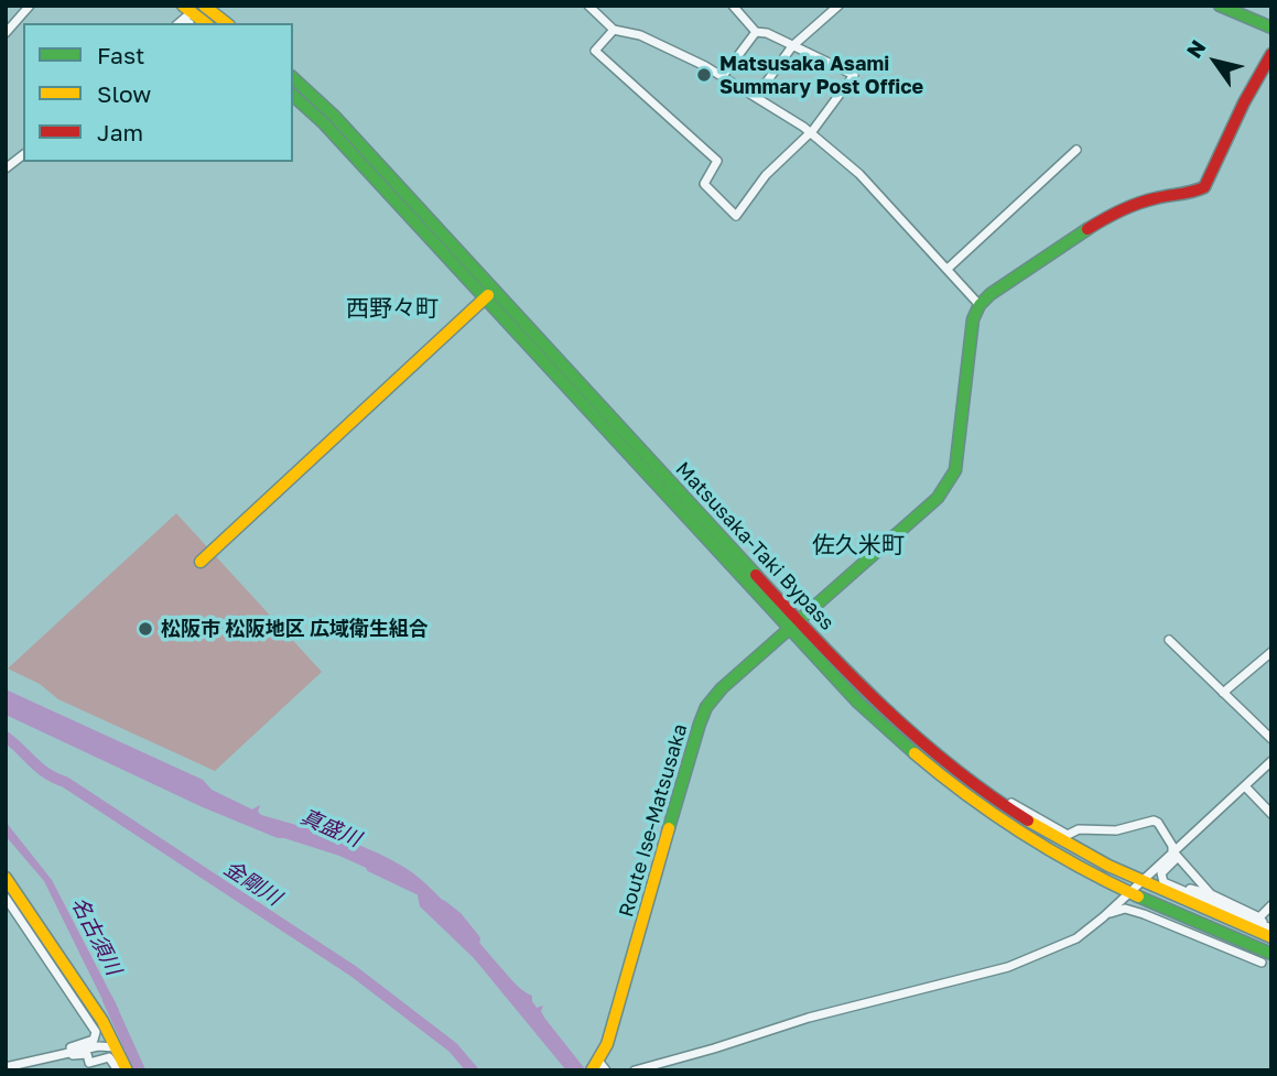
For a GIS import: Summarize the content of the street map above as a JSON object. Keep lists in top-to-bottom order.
{
  "streets": {
    "main road": ["Matsusaka-Taki Bypass", "Route Ise-Matsusaka"]
  },
  "crossings": [
    ["Matsusaka-Taki Bypass", "Route Ise-Matsusaka"]
  ],
  "districts": ["西野々町", "佐久米町"],
  "water": ["真盛川", "金剛川", "名古須川"],
  "places": ["Matsusaka Asami Summary Post Office", "松阪市 松阪地区 広域衛生組合"],
  "legend": ["Fast", "Slow", "Jam"],
  "north": "top left"
}
